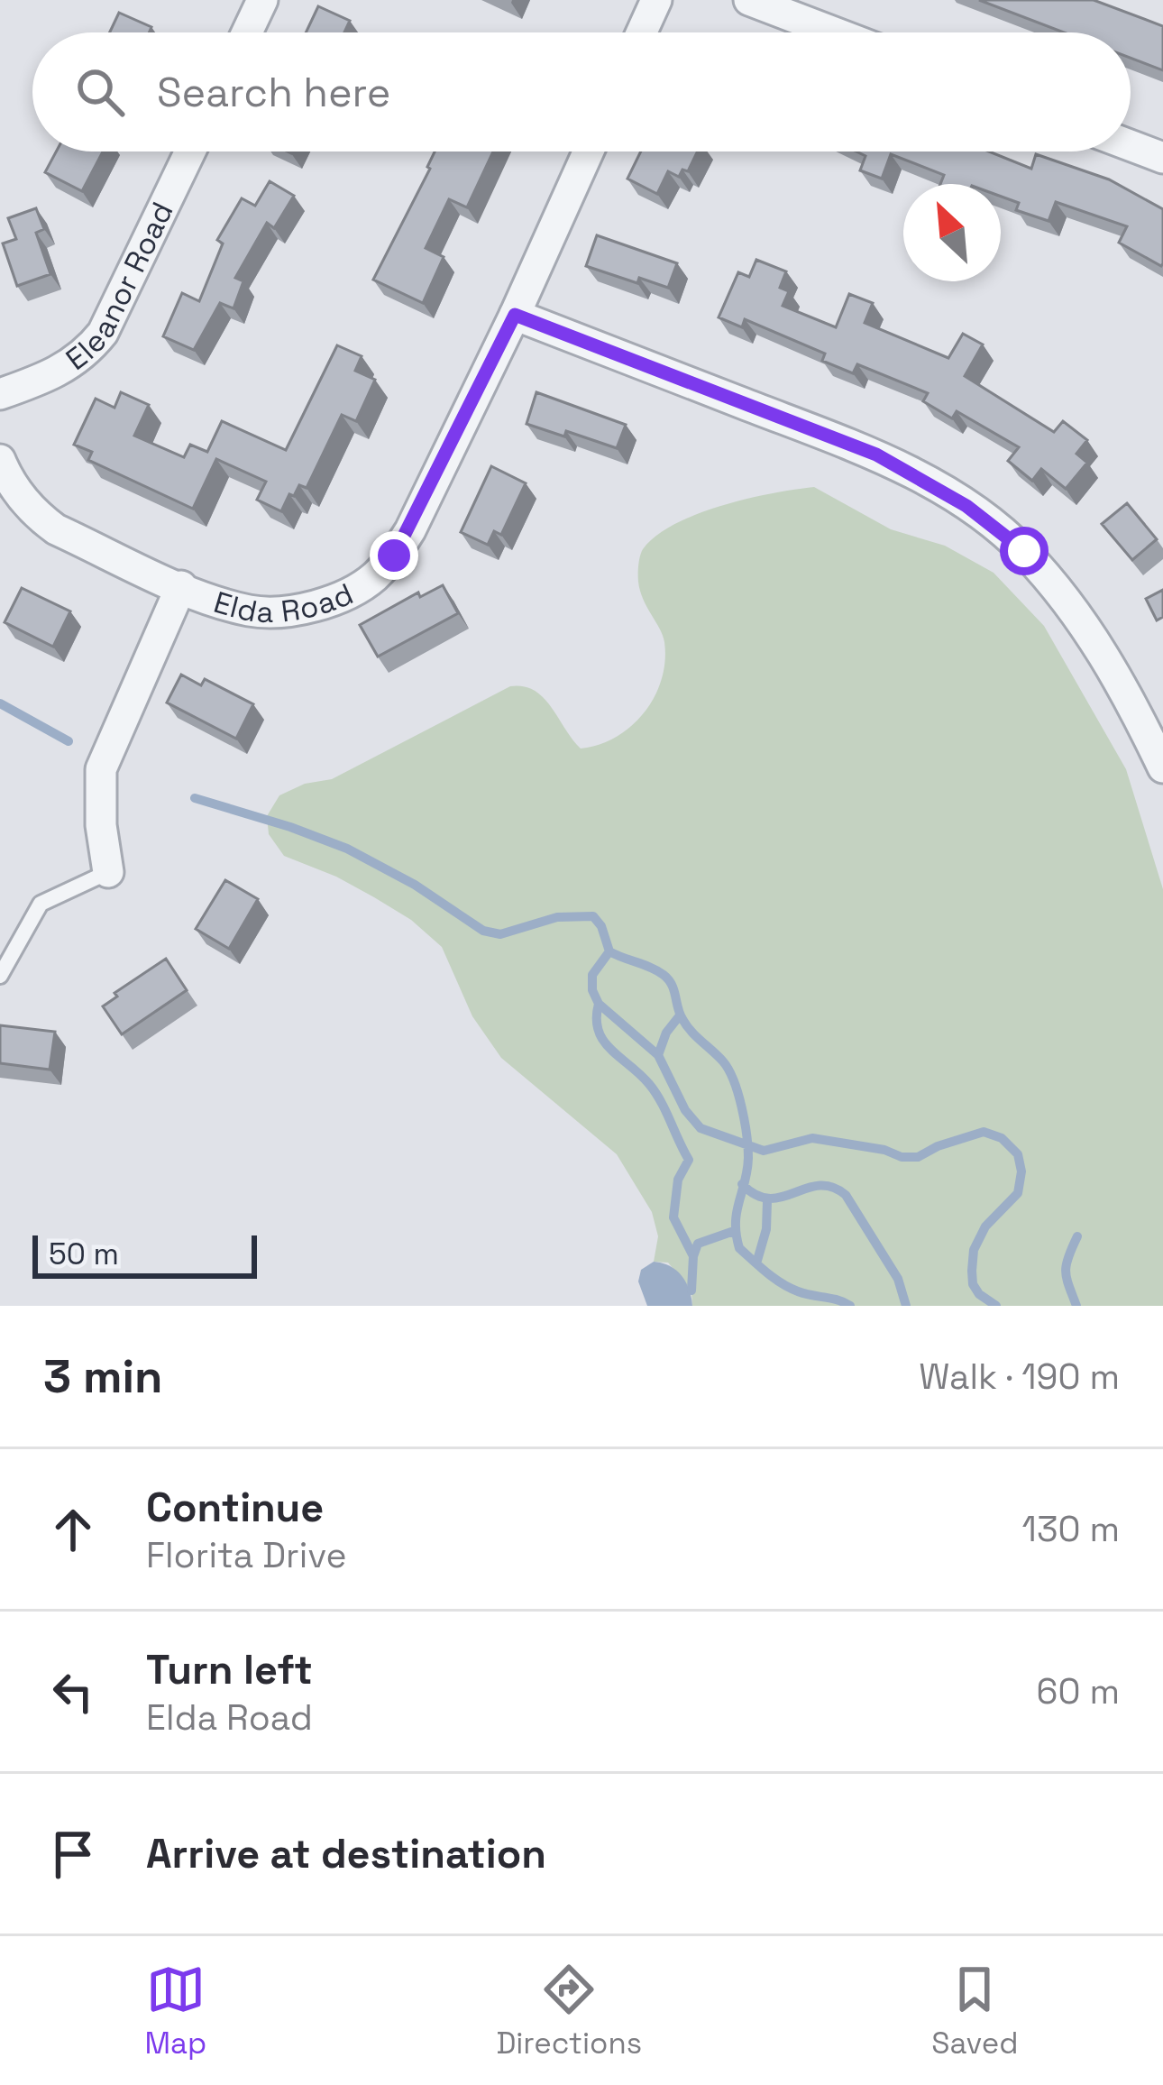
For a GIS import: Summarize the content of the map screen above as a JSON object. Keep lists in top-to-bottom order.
{
  "streets": {
    "street": ["Eleanor Road", "Elda Road"]
  },
  "scale_bar": "50 m",
  "north": "top left",
  "page": {
    "search": "Search here",
    "scale": "50 m",
    "heading": ["3 min", "Walk · 190 m"],
    "list": [
      ["Continue", "Florita Drive", "130 m"],
      ["Turn left", "Elda Road", "60 m"],
      "Arrive at destination"
    ],
    "nav": ["Map", "Directions", "Saved"]
  }
}
